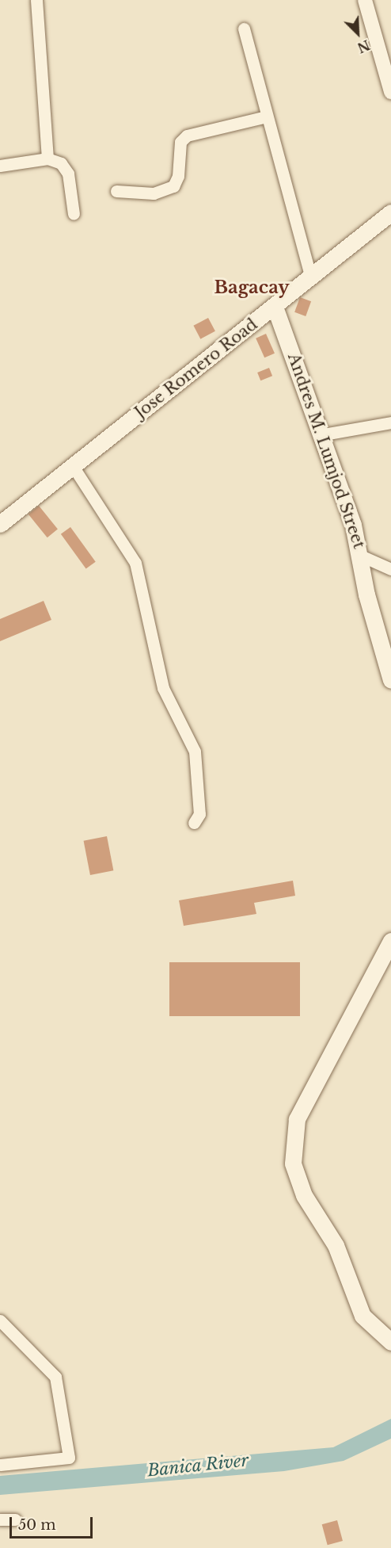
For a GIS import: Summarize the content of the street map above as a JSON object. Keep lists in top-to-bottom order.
{
  "streets": {
    "main road": ["Jose Romero Road", "Andres M. Lumjod Street"]
  },
  "crossings": [
    ["Jose Romero Road", "Andres M. Lumjod Street"]
  ],
  "districts": ["Bagacay"],
  "water": ["Banica River"],
  "scale_bar": "50 m",
  "north": "bottom right"
}
